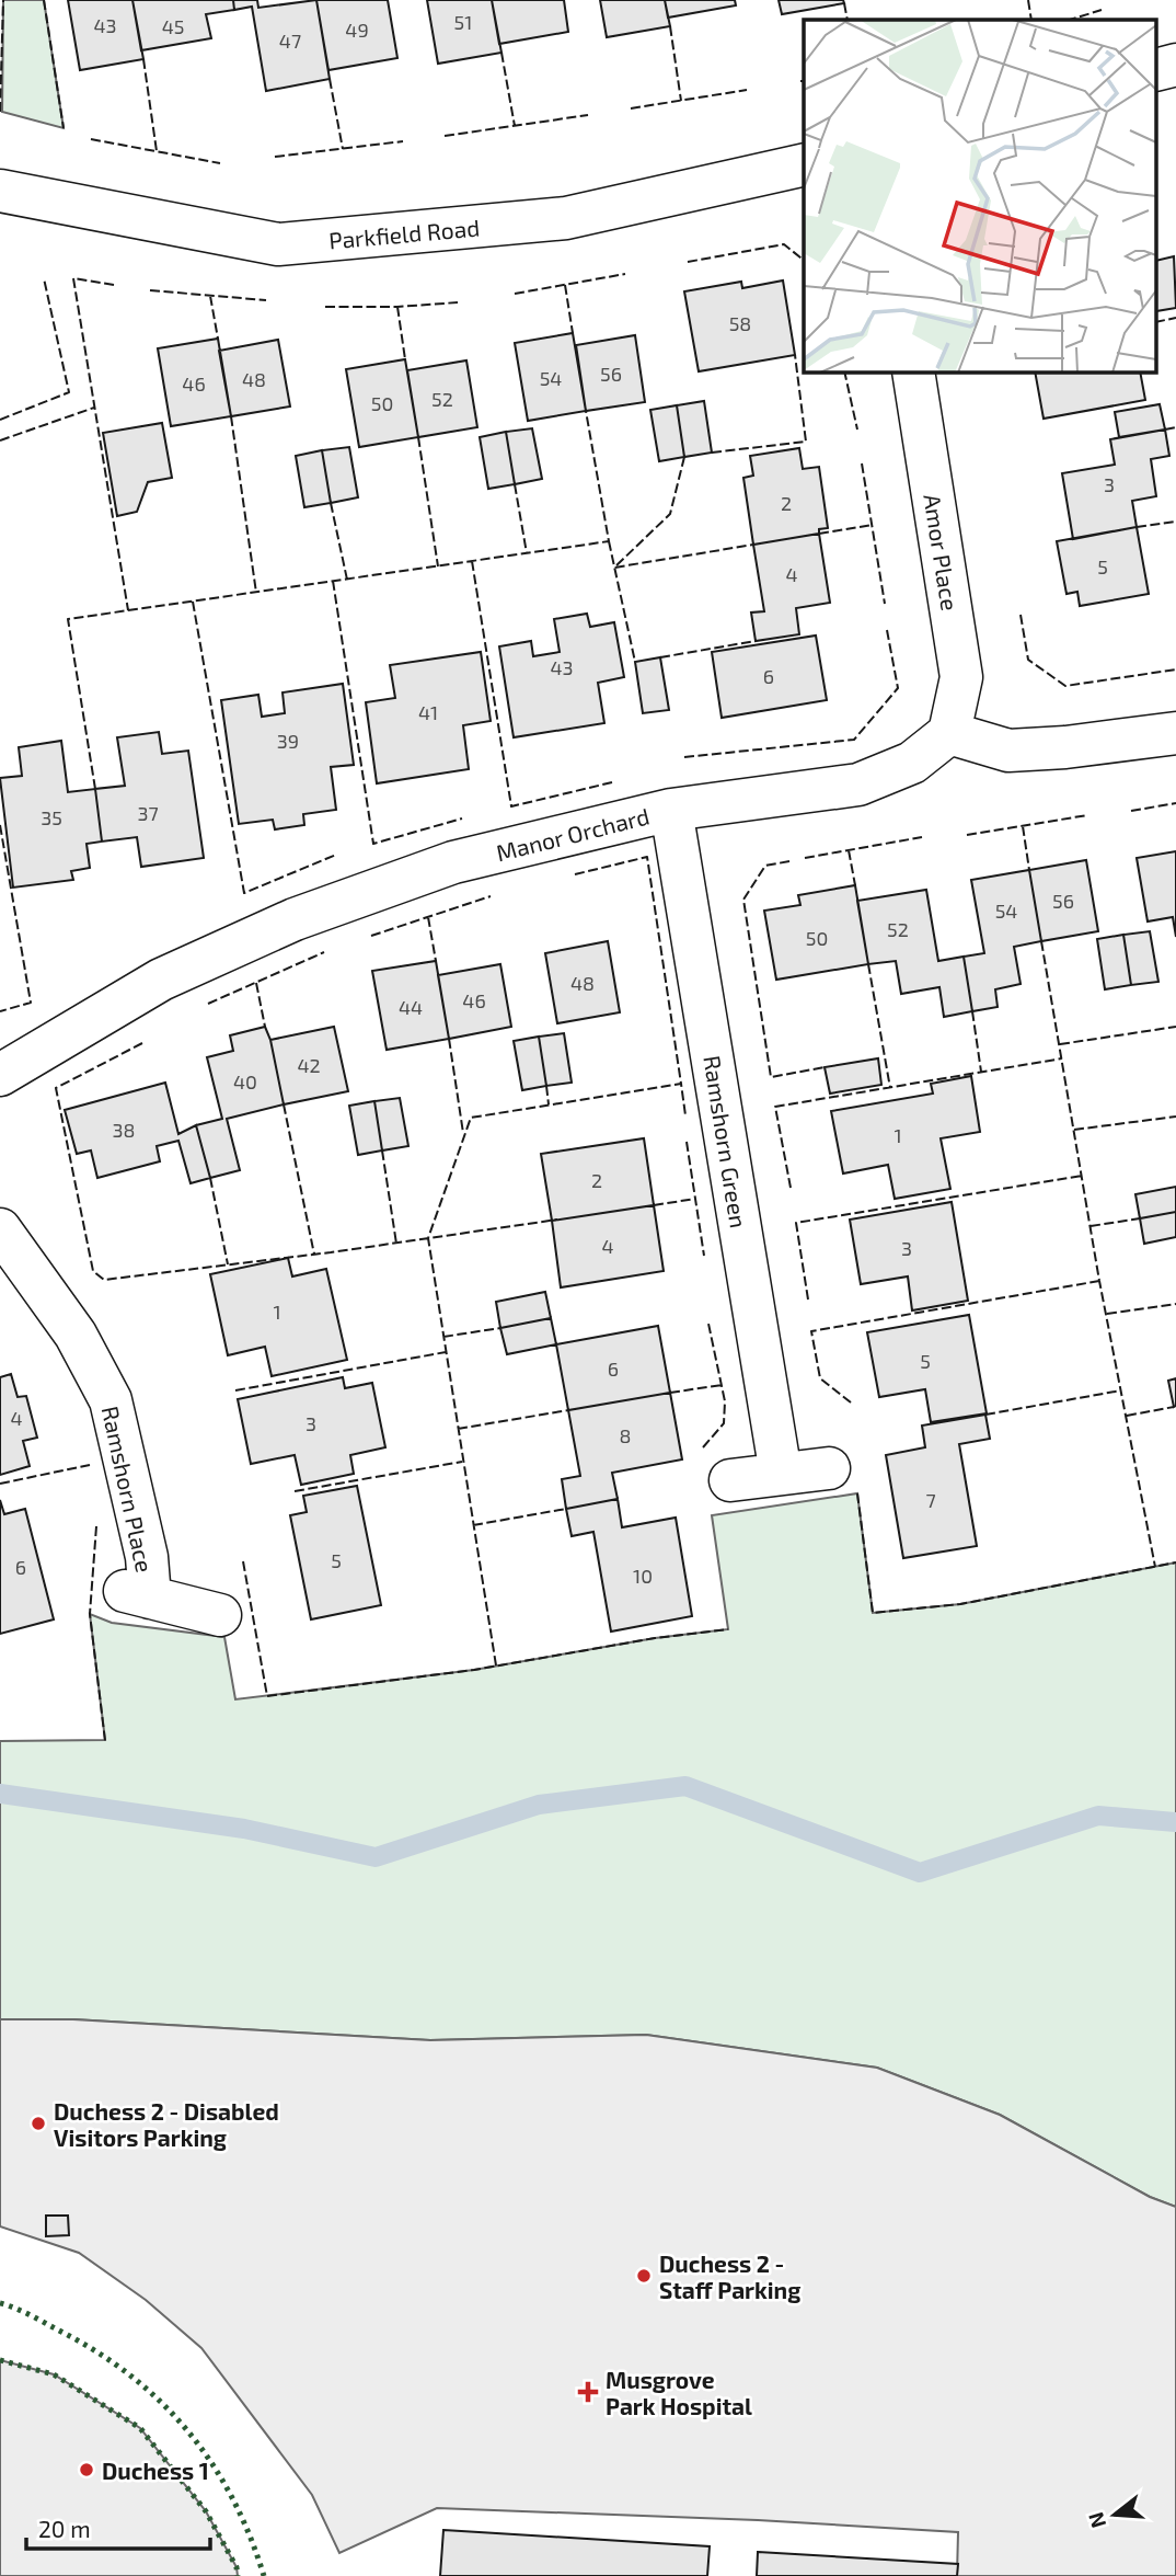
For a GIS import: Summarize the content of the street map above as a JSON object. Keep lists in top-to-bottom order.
{
  "streets": {
    "street": [
      "Parkfield Road",
      "Amor Place",
      "Manor Orchard",
      "Ramshorn Green",
      "Ramshorn Place"
    ]
  },
  "crossings": [
    ["Amor Place", "Manor Orchard"],
    ["Manor Orchard", "Ramshorn Green"]
  ],
  "places": {
    "other": ["Duchess 2 - Disabled Visitors Parking", "Duchess 2 - Staff Parking", "Duchess 1"],
    "health": ["Musgrove Park Hospital"]
  },
  "house_numbers": [
    "51",
    "43",
    "45",
    "49",
    "47",
    "58",
    "56",
    "54",
    "48",
    "46",
    "52",
    "50",
    "3",
    "2",
    "5",
    "4",
    "43",
    "6",
    "41",
    "39",
    "37",
    "35",
    "56",
    "54",
    "52",
    "50",
    "48",
    "46",
    "44",
    "42",
    "40",
    "38",
    "1",
    "2",
    "4",
    "3",
    "1",
    "5",
    "6",
    "4",
    "3",
    "8",
    "7",
    "5",
    "6",
    "10"
  ],
  "scale_bar": "20 m",
  "north": "left"
}
